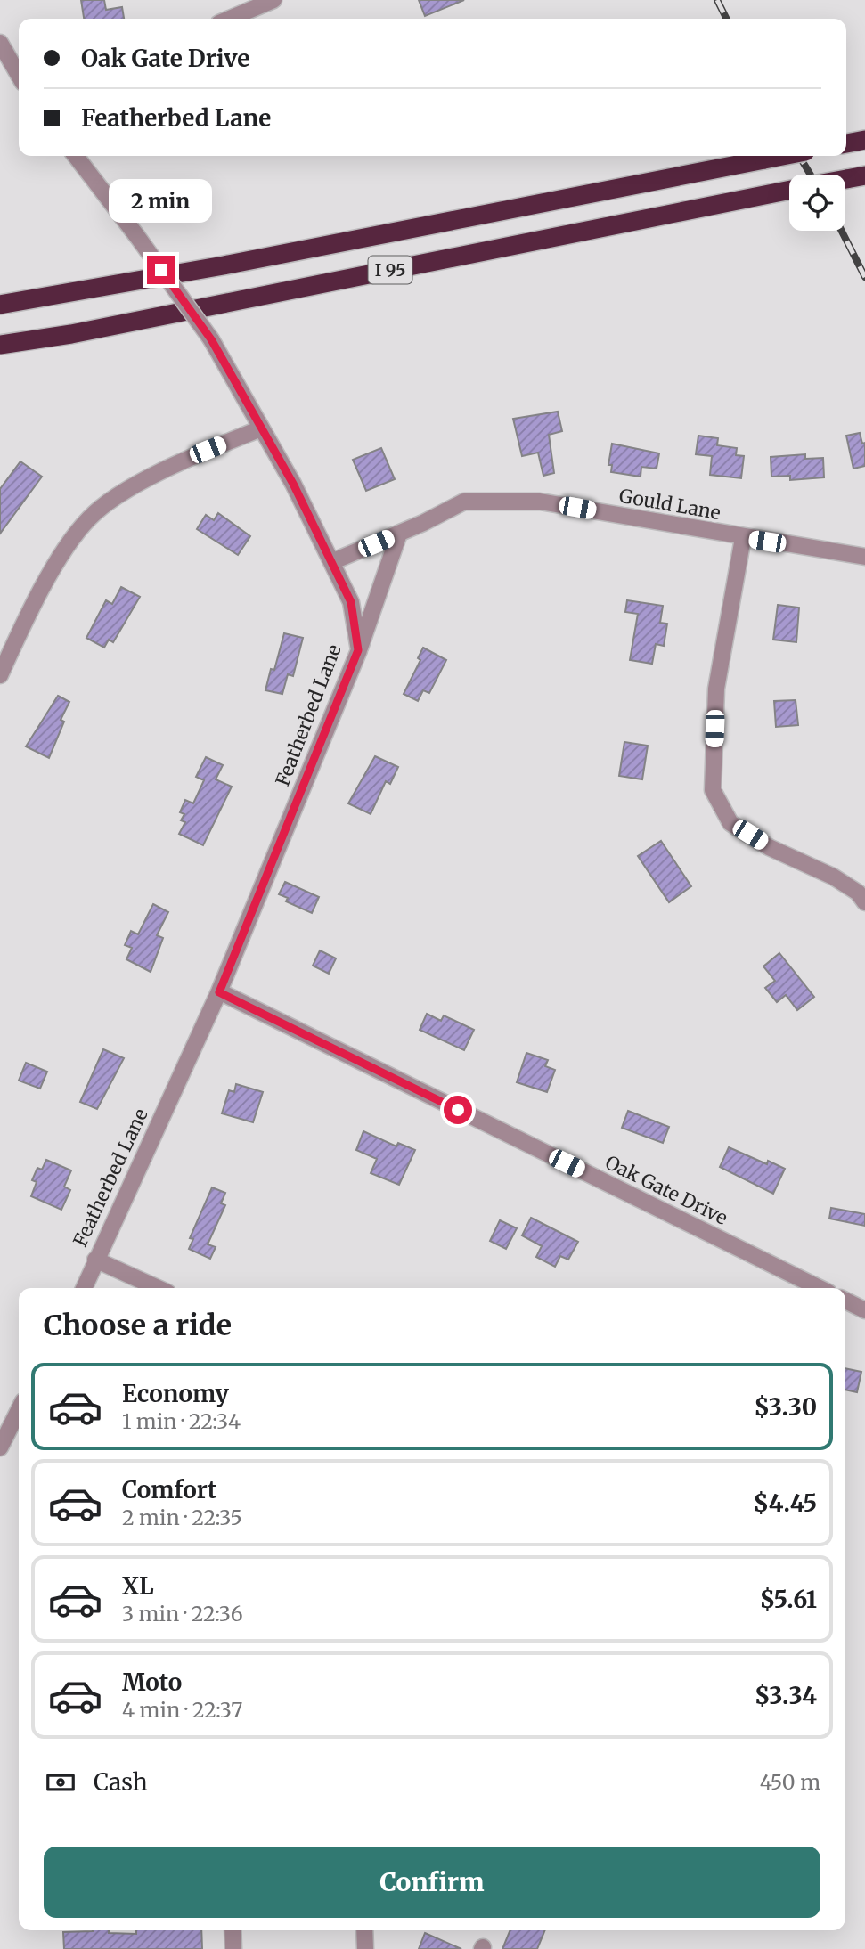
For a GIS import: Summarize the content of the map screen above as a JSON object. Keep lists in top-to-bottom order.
{
  "streets": {
    "highway": ["I 95"],
    "street": ["Gould Lane", "Featherbed Lane", "Oak Gate Drive"]
  },
  "crossings": [
    ["Gould Lane", "Featherbed Lane"],
    ["Featherbed Lane", "Oak Gate Drive"]
  ],
  "page": {
    "banner": ["Oak Gate Drive", "Featherbed Lane"],
    "bubble": "2 min",
    "heading": "Choose a ride",
    "list": [
      {
        "name": "Economy",
        "note": "1 min · 22:34",
        "value": "$3.30"
      },
      {
        "name": "Comfort",
        "note": "2 min · 22:35",
        "value": "$4.45"
      },
      {
        "name": "XL",
        "note": "3 min · 22:36",
        "value": "$5.61"
      },
      {
        "name": "Moto",
        "note": "4 min · 22:37",
        "value": "$3.34"
      }
    ],
    "pay": ["Cash", "450 m"],
    "buttons": "Confirm"
  }
}
